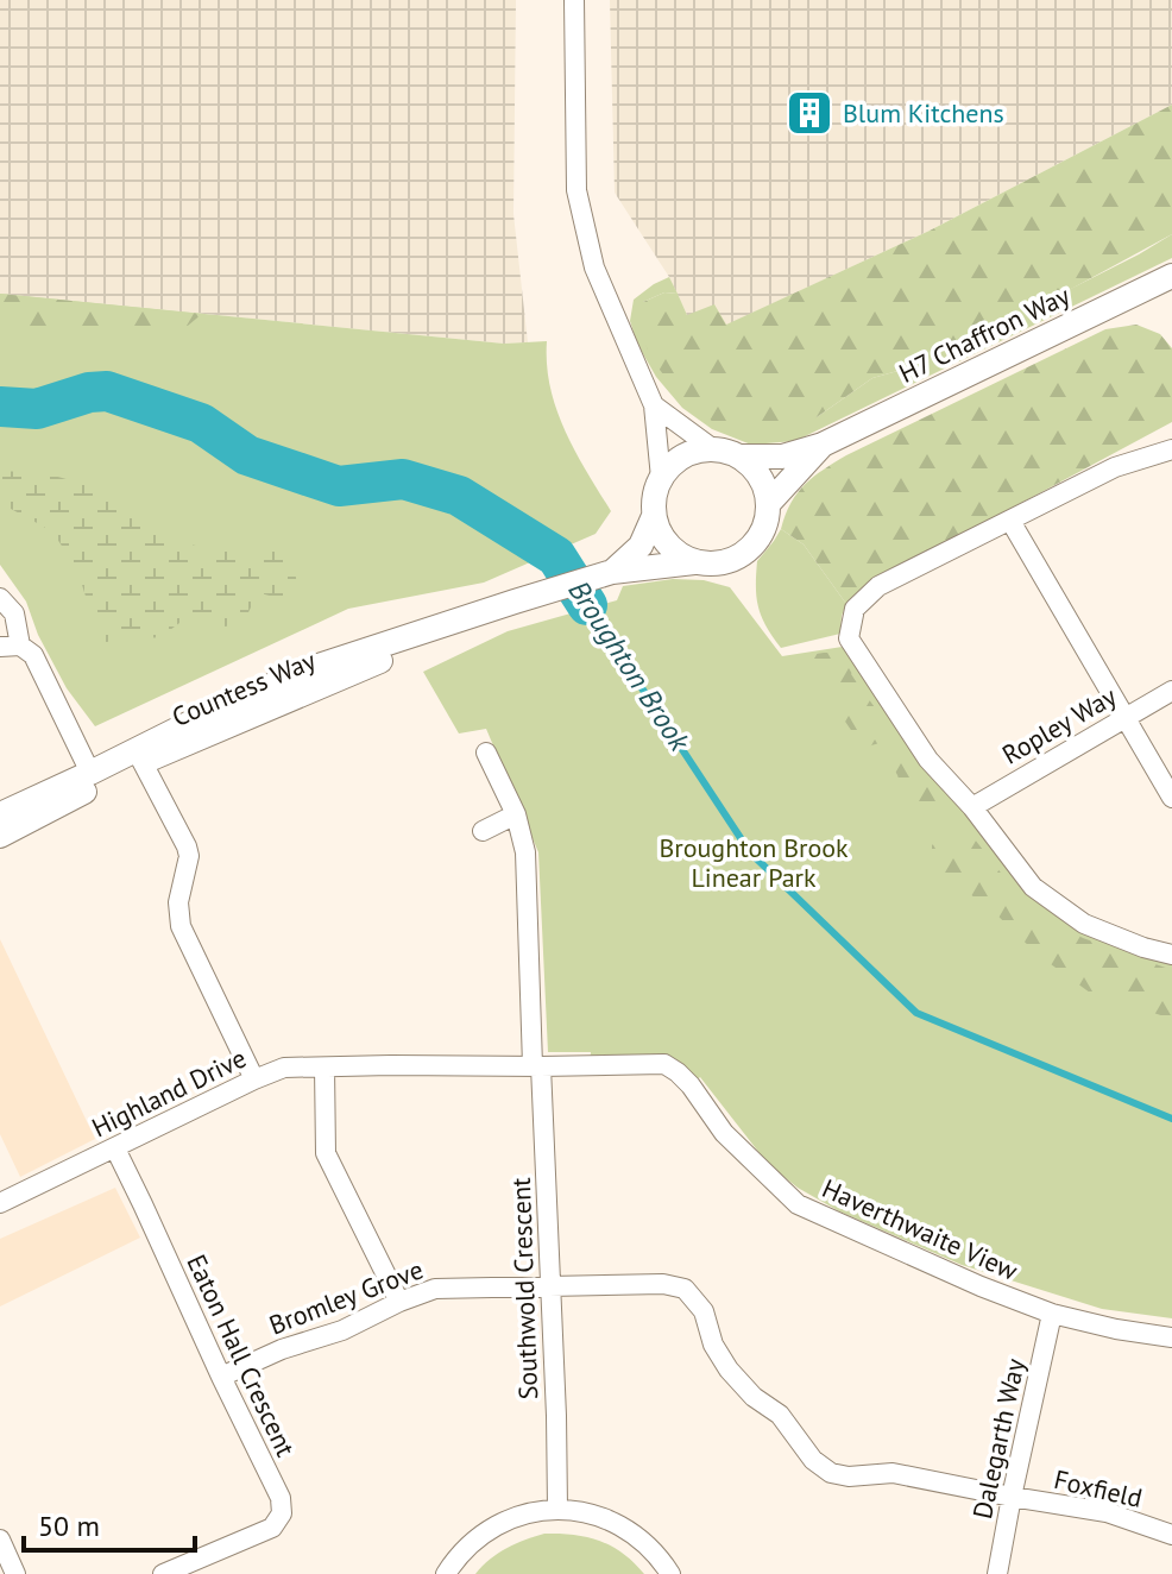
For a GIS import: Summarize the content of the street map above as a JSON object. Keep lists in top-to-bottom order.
{
  "streets": {
    "street": [
      "H7 Chaffron Way",
      "Countess Way",
      "Ropley Way",
      "Highland Drive",
      "Haverthwaite View",
      "Southwold Crescent",
      "Bromley Grove",
      "Eaton Hall Crescent",
      "Dalegarth Way",
      "Foxfield"
    ]
  },
  "crossings": [
    ["H7 Chaffron Way", "Countess Way"],
    ["Highland Drive", "Haverthwaite View"],
    ["Highland Drive", "Southwold Crescent"],
    ["Highland Drive", "Eaton Hall Crescent"],
    ["Haverthwaite View", "Southwold Crescent"],
    ["Haverthwaite View", "Dalegarth Way"],
    ["Southwold Crescent", "Bromley Grove"],
    ["Bromley Grove", "Eaton Hall Crescent"],
    ["Bromley Grove", "Dalegarth Way"],
    ["Bromley Grove", "Foxfield"],
    ["Dalegarth Way", "Foxfield"]
  ],
  "water": ["Broughton Brook"],
  "parks": ["Broughton Brook Linear Park"],
  "places": {
    "building": ["Blum Kitchens"]
  },
  "scale_bar": "50 m"
}
